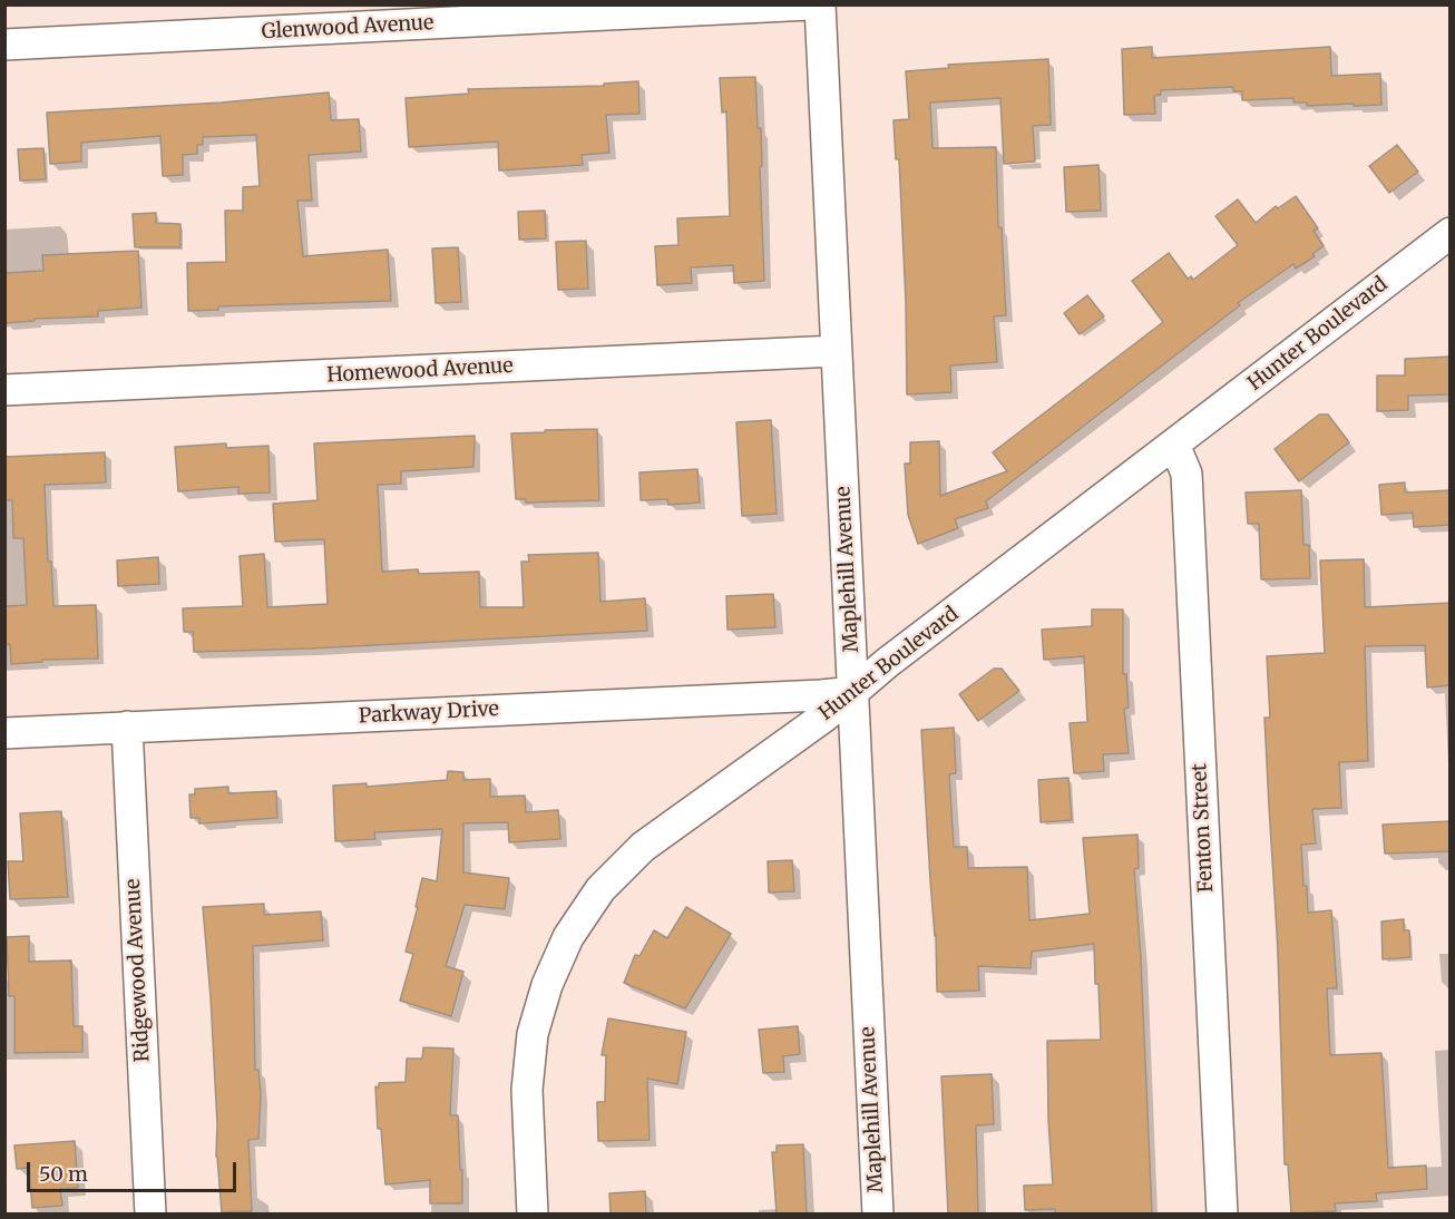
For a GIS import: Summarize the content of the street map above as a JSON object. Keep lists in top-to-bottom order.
{
  "streets": {
    "street": [
      "Glenwood Avenue",
      "Hunter Boulevard",
      "Homewood Avenue",
      "Maplehill Avenue",
      "Parkway Drive",
      "Fenton Street",
      "Ridgewood Avenue"
    ]
  },
  "crossings": [
    ["Hunter Boulevard", "Maplehill Avenue"],
    ["Hunter Boulevard", "Parkway Drive"],
    ["Hunter Boulevard", "Fenton Street"],
    ["Homewood Avenue", "Maplehill Avenue"],
    ["Maplehill Avenue", "Parkway Drive"],
    ["Parkway Drive", "Ridgewood Avenue"]
  ],
  "scale_bar": "50 m"
}
